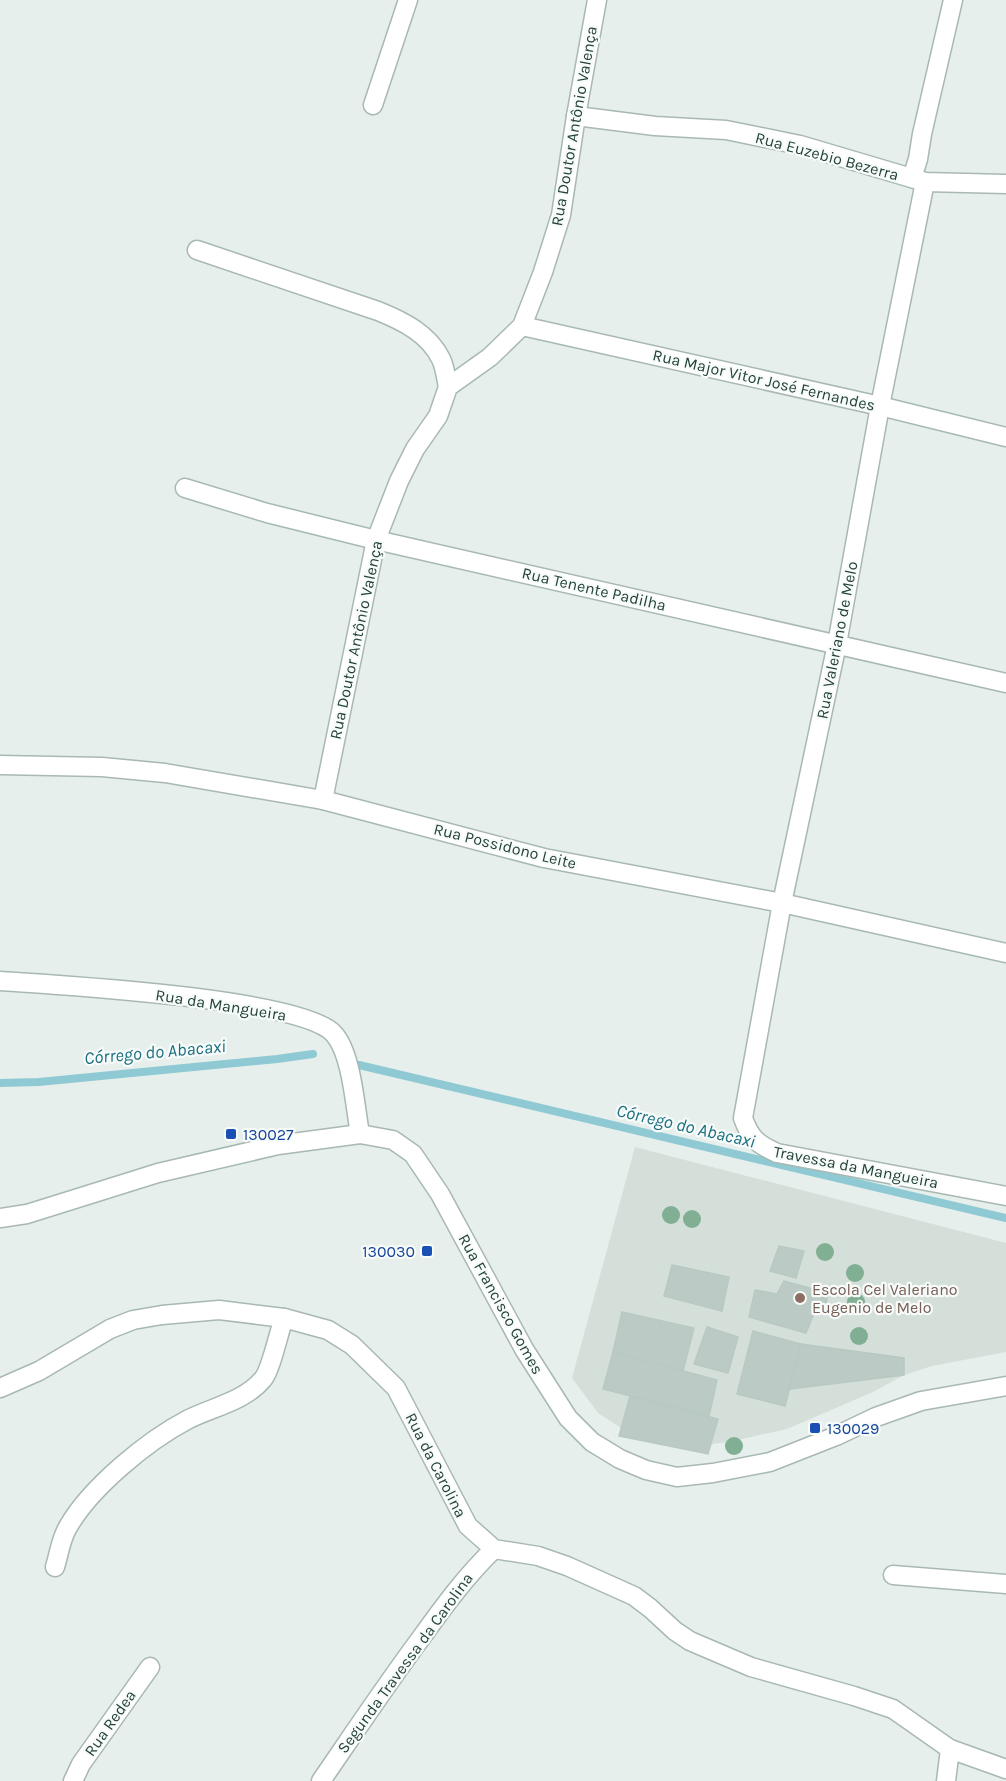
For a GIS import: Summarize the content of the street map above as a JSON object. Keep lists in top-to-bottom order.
{
  "streets": {
    "street": [
      "Rua Doutor Antônio Valença",
      "Rua Euzebio Bezerra",
      "Rua Major Vitor José Fernandes",
      "Rua Tenente Padilha",
      "Rua Valeriano de Melo",
      "Rua Possidono Leite",
      "Rua da Mangueira",
      "Travessa da Mangueira",
      "Rua Francisco Gomes",
      "Rua da Carolina",
      "Segunda Travessa da Carolina",
      "Rua Redea"
    ]
  },
  "crossings": [
    ["Rua Doutor Antônio Valença", "Rua Euzebio Bezerra"],
    ["Rua Doutor Antônio Valença", "Rua Major Vitor José Fernandes"],
    ["Rua Doutor Antônio Valença", "Rua Tenente Padilha"],
    ["Rua Doutor Antônio Valença", "Rua Possidono Leite"],
    ["Rua Euzebio Bezerra", "Rua Valeriano de Melo"],
    ["Rua Major Vitor José Fernandes", "Rua Valeriano de Melo"],
    ["Rua Tenente Padilha", "Rua Valeriano de Melo"],
    ["Rua Valeriano de Melo", "Rua Possidono Leite"],
    ["Rua Valeriano de Melo", "Travessa da Mangueira"],
    ["Rua da Mangueira", "Rua Francisco Gomes"],
    ["Rua da Carolina", "Segunda Travessa da Carolina"]
  ],
  "water": ["Córrego do Abacaxi"],
  "places": {
    "transit": ["130027", "130030", "130029"],
    "other": ["Escola Cel Valeriano Eugenio de Melo"]
  }
}
